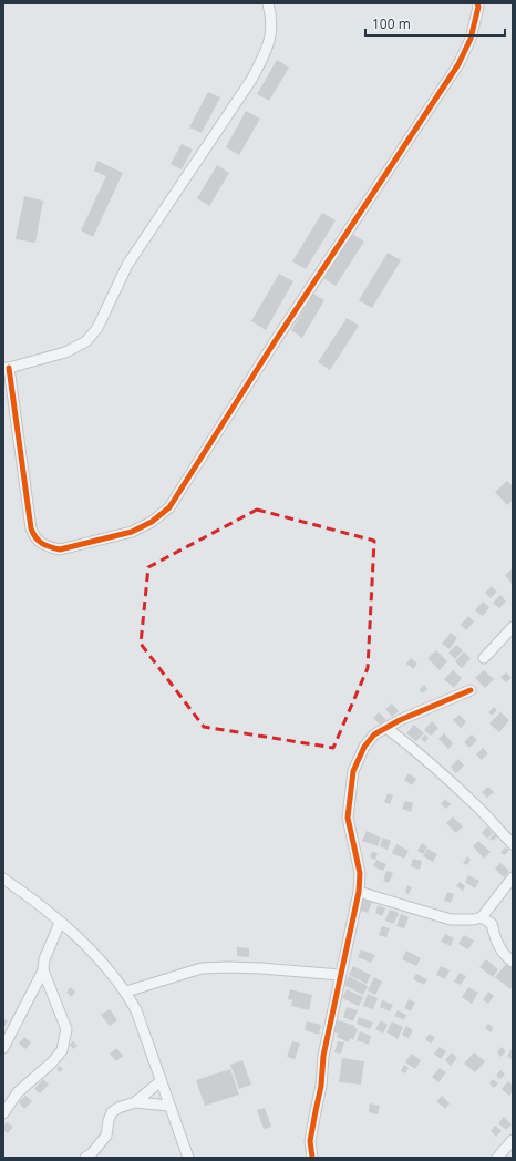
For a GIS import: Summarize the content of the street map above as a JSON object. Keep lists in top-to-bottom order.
{
  "scale_bar": "100 m"
}
